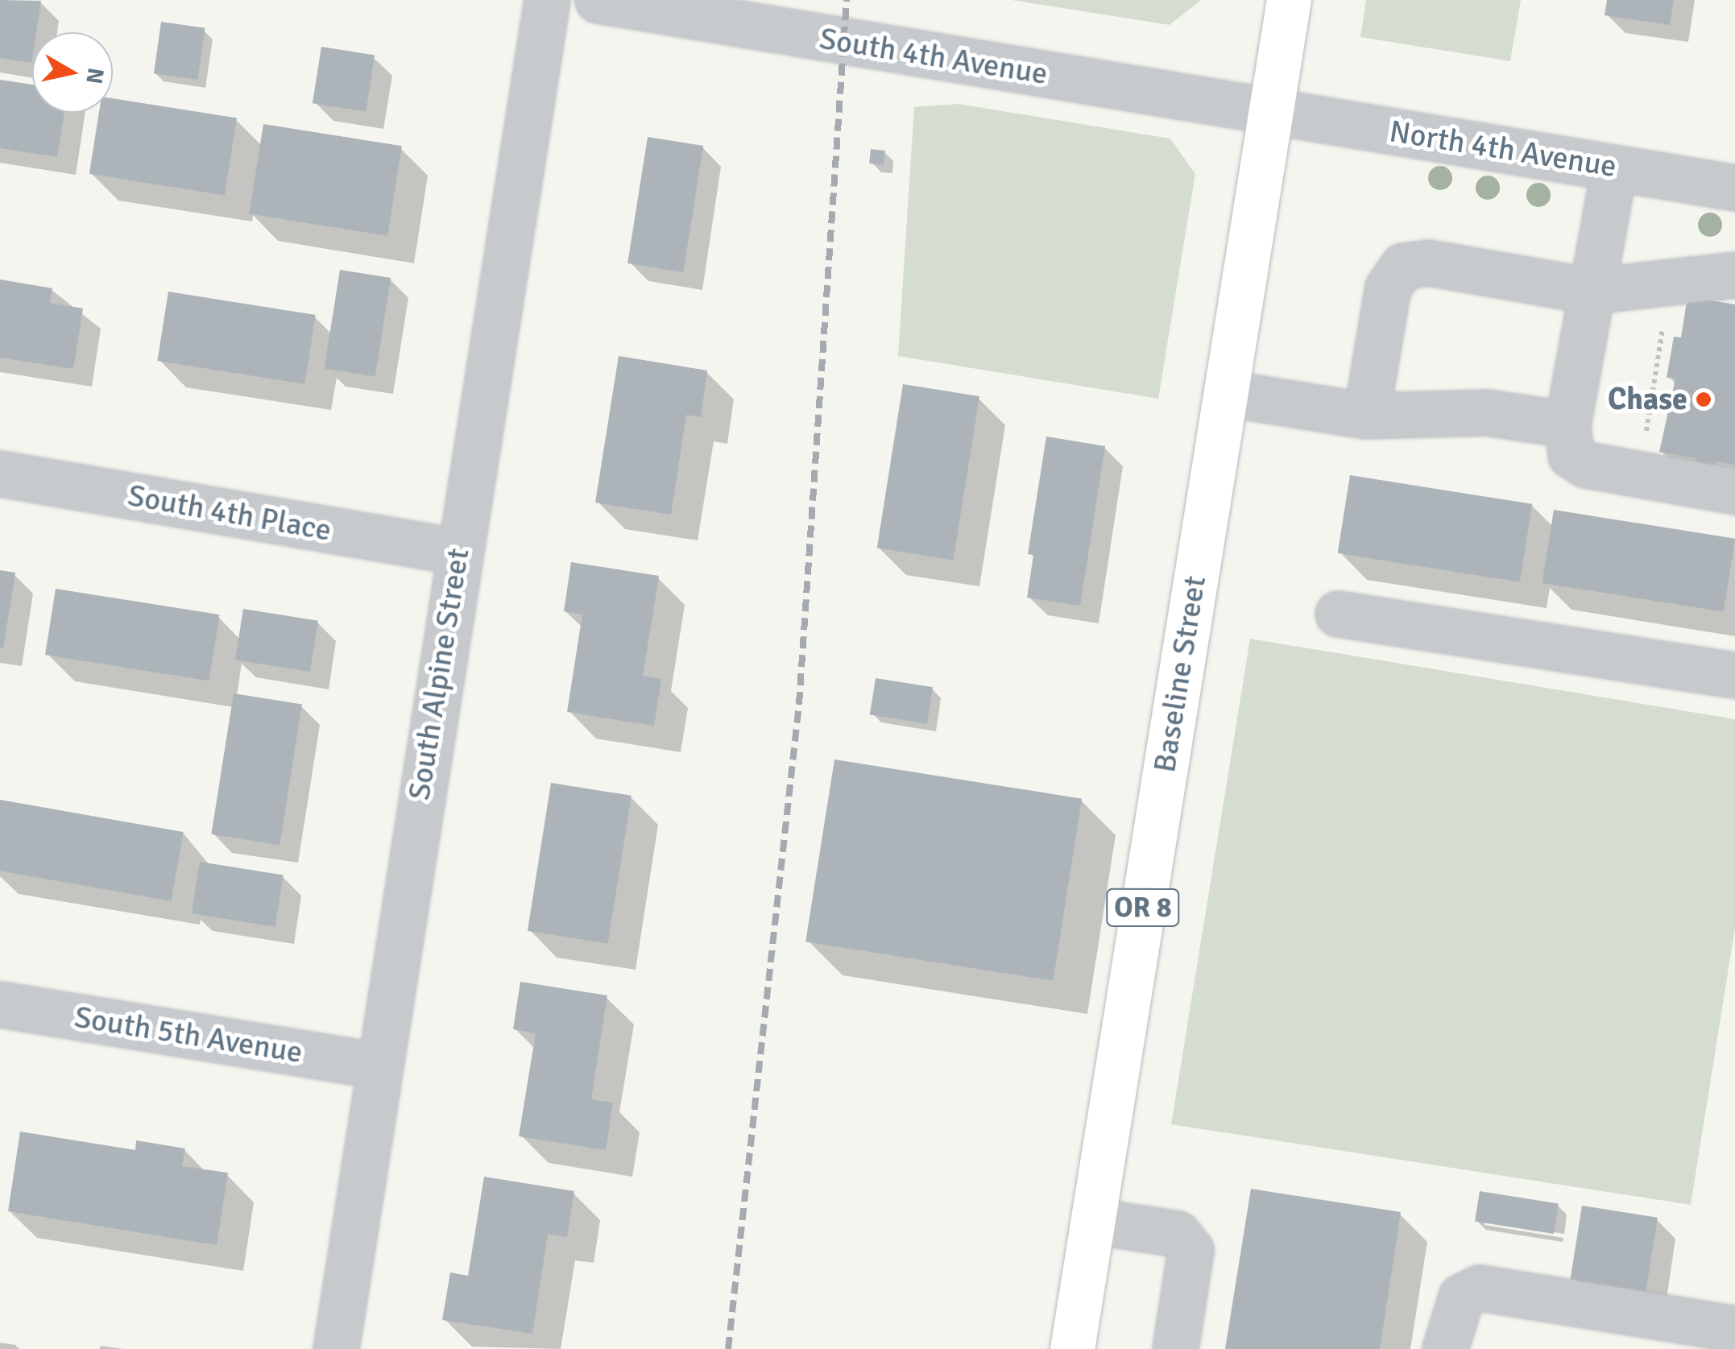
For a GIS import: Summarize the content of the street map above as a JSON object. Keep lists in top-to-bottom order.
{
  "streets": {
    "highway": ["Baseline Street", "OR 8"],
    "street": [
      "South 4th Avenue",
      "North 4th Avenue",
      "South 4th Place",
      "South Alpine Street",
      "South 5th Avenue"
    ]
  },
  "crossings": [
    ["South 4th Avenue", "North 4th Avenue"],
    ["South 4th Avenue", "Baseline Street"],
    ["North 4th Avenue", "Baseline Street"],
    ["South 4th Place", "South Alpine Street"],
    ["South Alpine Street", "South 5th Avenue"]
  ],
  "places": ["Chase"],
  "north": "right"
}
